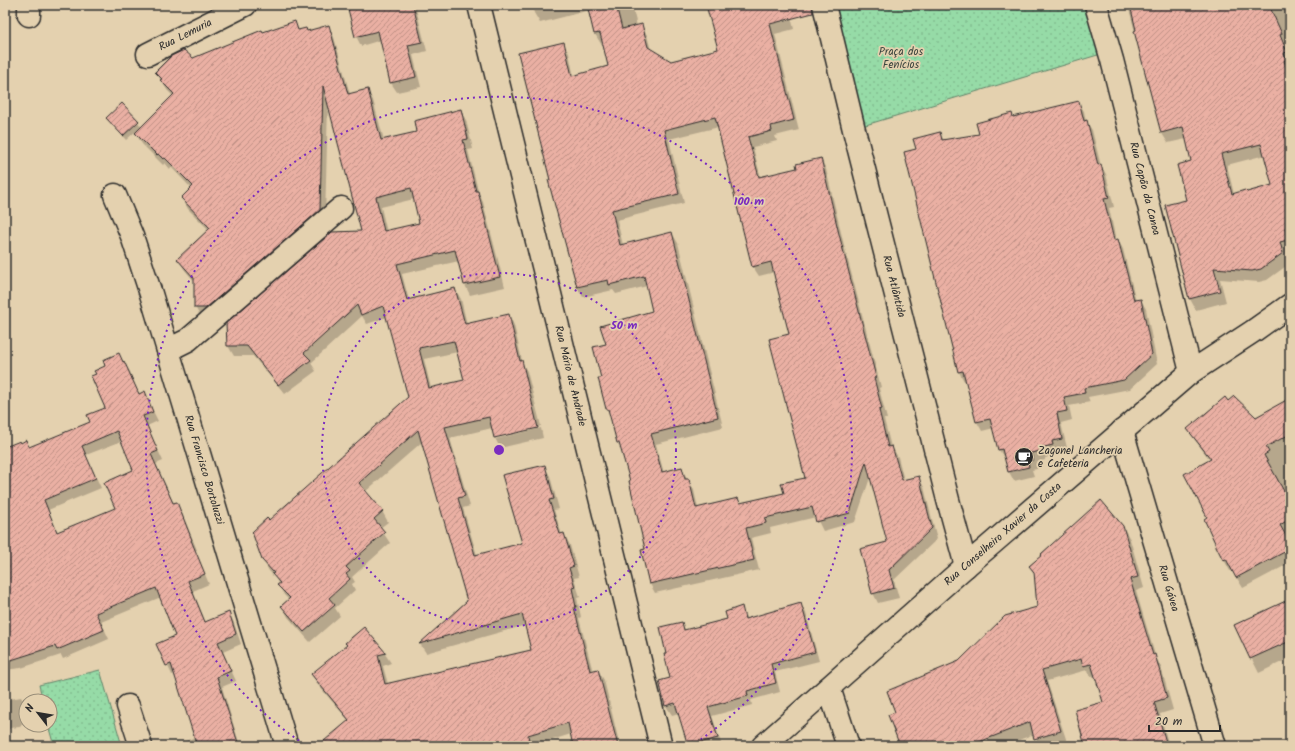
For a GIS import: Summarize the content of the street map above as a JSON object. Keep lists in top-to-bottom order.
{
  "streets": {
    "street": [
      "Rua Lemuria",
      "Rua Capão da Canoa",
      "Rua Atlântida",
      "Rua Mário de Andrade",
      "Rua Francisco Bortoluzzi",
      "Rua Conselheiro Xavier da Costa",
      "Rua Gávea"
    ]
  },
  "crossings": [
    ["Rua Capão da Canoa", "Rua Conselheiro Xavier da Costa"],
    ["Rua Atlântida", "Rua Conselheiro Xavier da Costa"],
    ["Rua Conselheiro Xavier da Costa", "Rua Gávea"]
  ],
  "parks": ["Praça dos Fenícios"],
  "places": {
    "cafe": ["Zagonel Lancheria e Cafeteria"]
  },
  "scale_bar": "20 m",
  "north": "top left",
  "rings": ["100 m", "50 m"]
}
